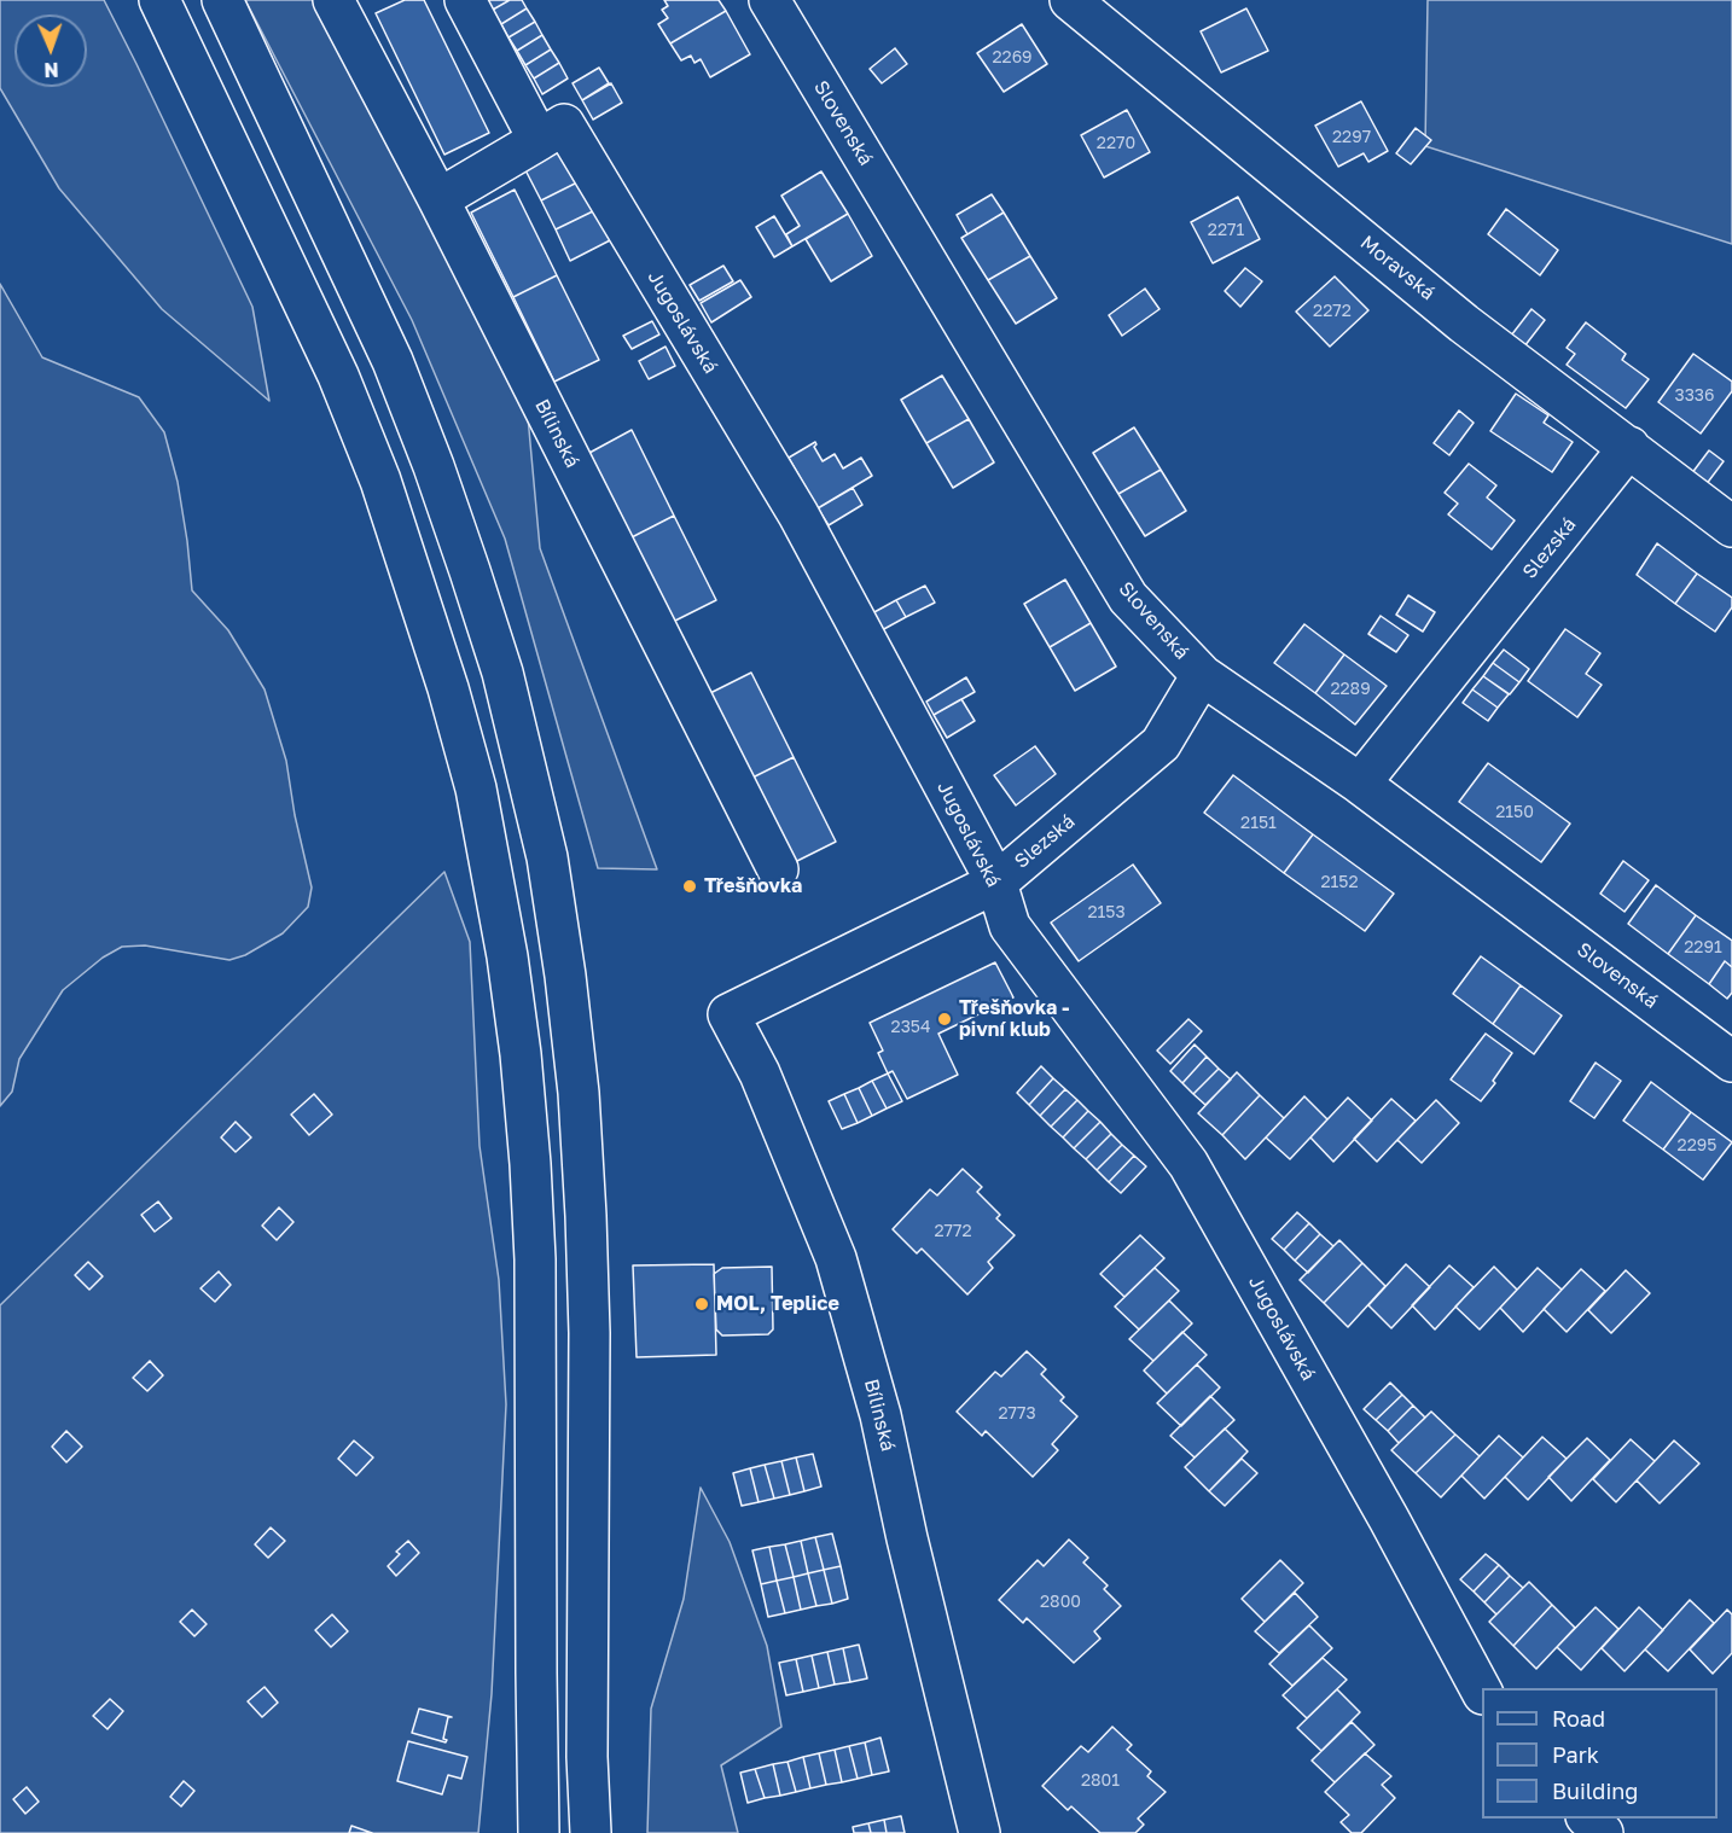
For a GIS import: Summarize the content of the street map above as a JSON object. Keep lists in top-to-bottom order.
{
  "streets": {
    "main road": [
      "Slovenská",
      "Moravská",
      "Jugoslávská",
      "Bílinská",
      "Slezská"
    ]
  },
  "crossings": [
    ["Slovenská", "Slezská"],
    ["Moravská", "Slezská"],
    ["Jugoslávská", "Slezská"],
    ["Bílinská", "Slezská"]
  ],
  "places": ["Třešňovka", "Třešňovka - pivní klub", "MOL, Teplice"],
  "house_numbers": [
    "2269",
    "2297",
    "2270",
    "2271",
    "2272",
    "3336",
    "2289",
    "2150",
    "2151",
    "2152",
    "2153",
    "2291",
    "2354",
    "2295",
    "2772",
    "2773",
    "2800",
    "2801"
  ],
  "legend": ["Road", "Park", "Building"],
  "north": "bottom"
}
